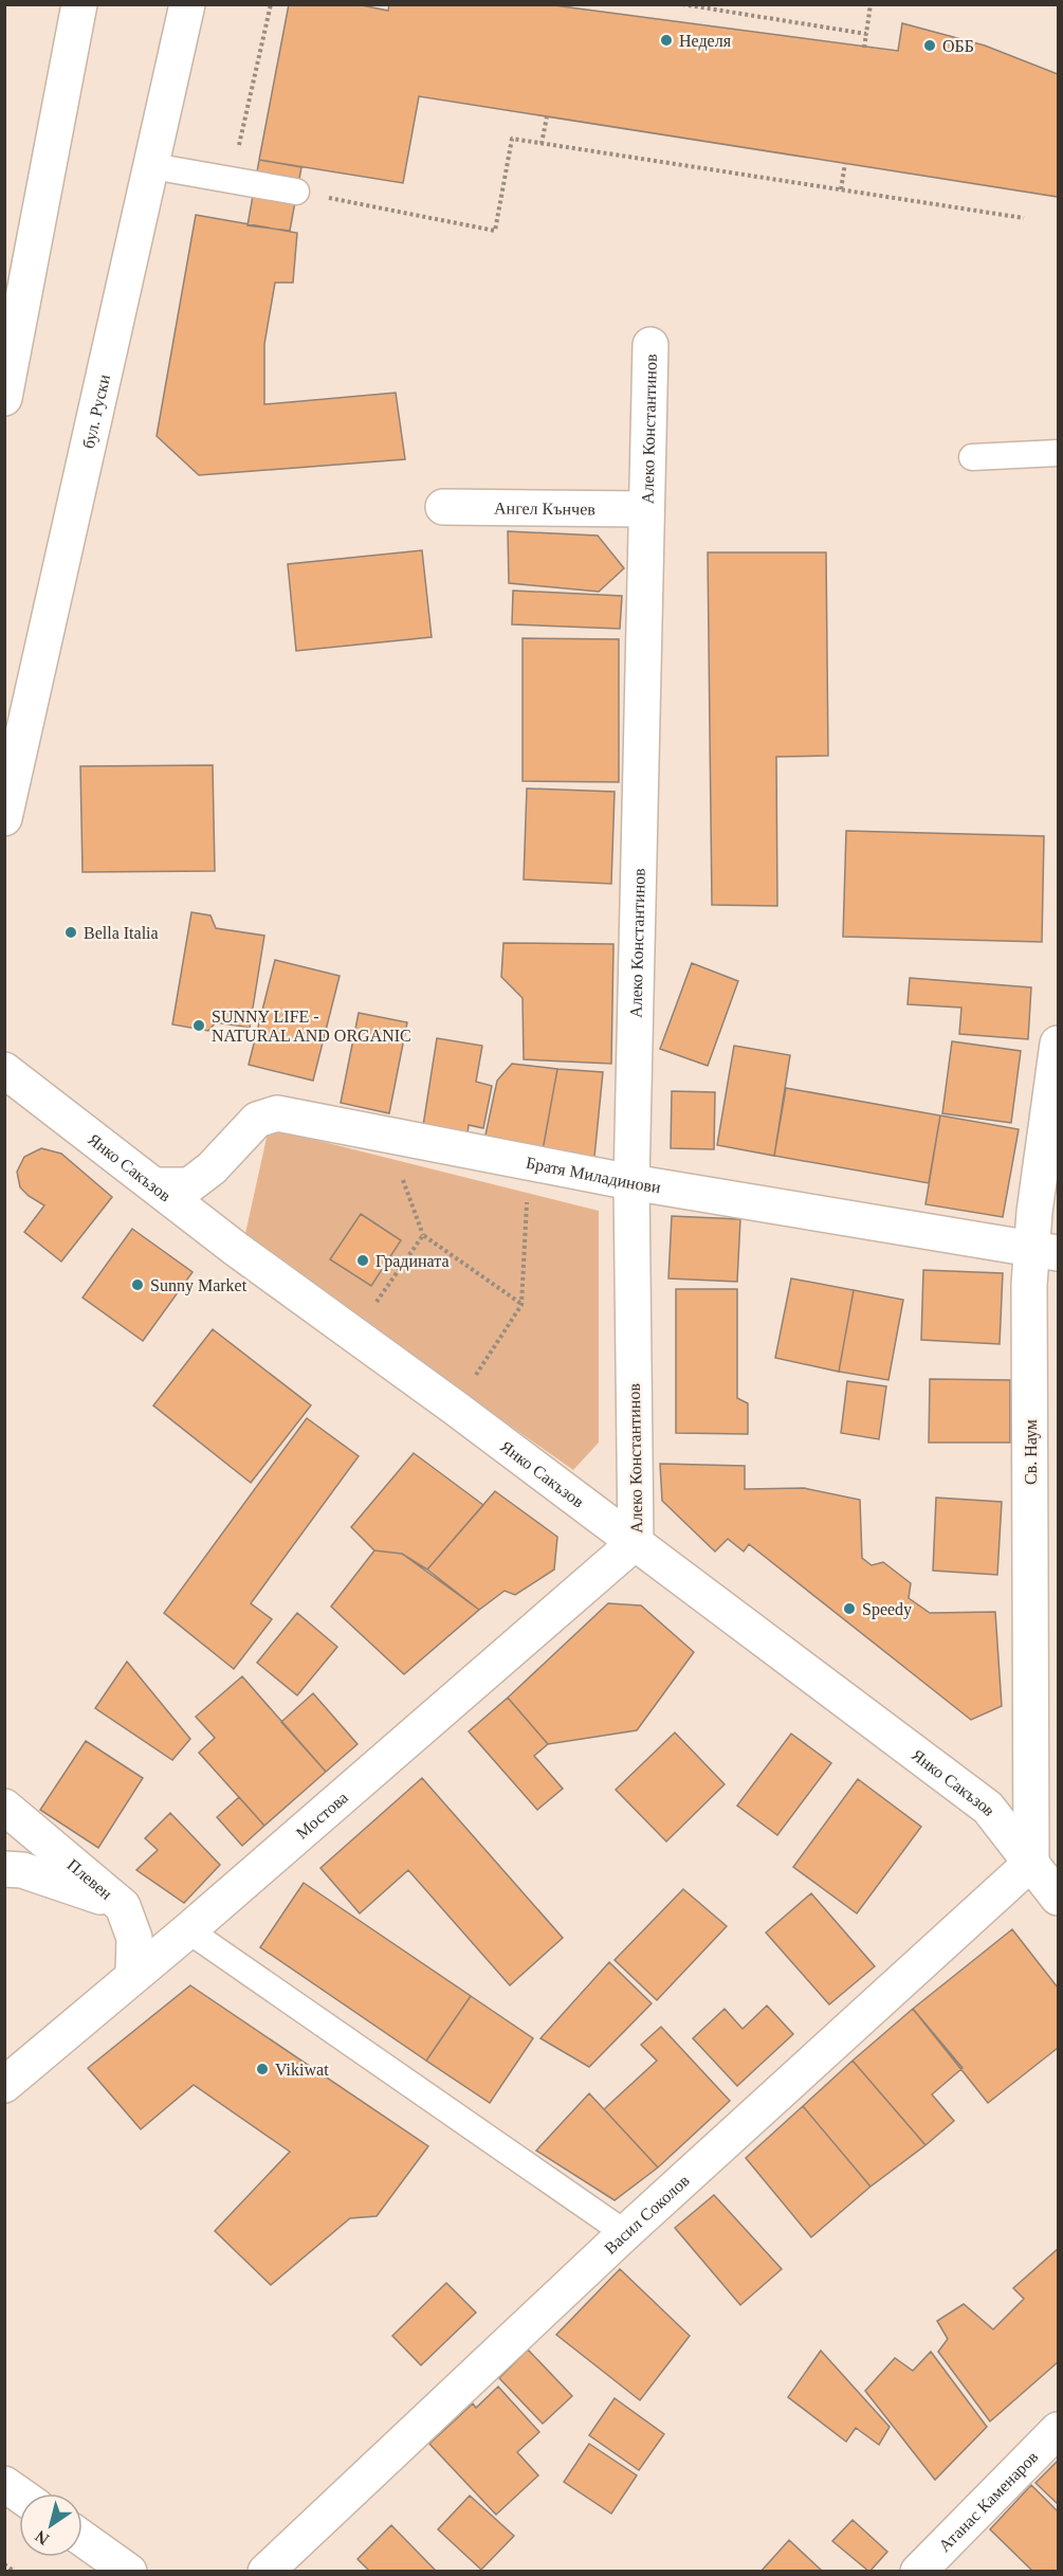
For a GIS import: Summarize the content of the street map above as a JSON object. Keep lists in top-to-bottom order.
{
  "streets": {
    "street": [
      "бул. Руски",
      "Алеко Константинов",
      "Ангел Кънчев",
      "Янко Сакъзов",
      "Братя Миладинови",
      "Св. Наум",
      "Мостова",
      "Плевен",
      "Васил Соколов",
      "Атанас Каменаров"
    ]
  },
  "crossings": [
    ["Алеко Константинов", "Ангел Кънчев"],
    ["Алеко Константинов", "Янко Сакъзов"],
    ["Алеко Константинов", "Братя Миладинови"],
    ["Алеко Константинов", "Мостова"],
    ["Янко Сакъзов", "Братя Миладинови"],
    ["Янко Сакъзов", "Св. Наум"],
    ["Янко Сакъзов", "Мостова"],
    ["Янко Сакъзов", "Васил Соколов"],
    ["Братя Миладинови", "Св. Наум"],
    ["Св. Наум", "Васил Соколов"],
    ["Мостова", "Плевен"]
  ],
  "places": [
    "Неделя",
    "ОББ",
    "Bella Italia",
    "SUNNY LIFE - NATURAL AND ORGANIC",
    "Градината",
    "Sunny Market",
    "Speedy",
    "Vikiwat"
  ],
  "north": "bottom left"
}
